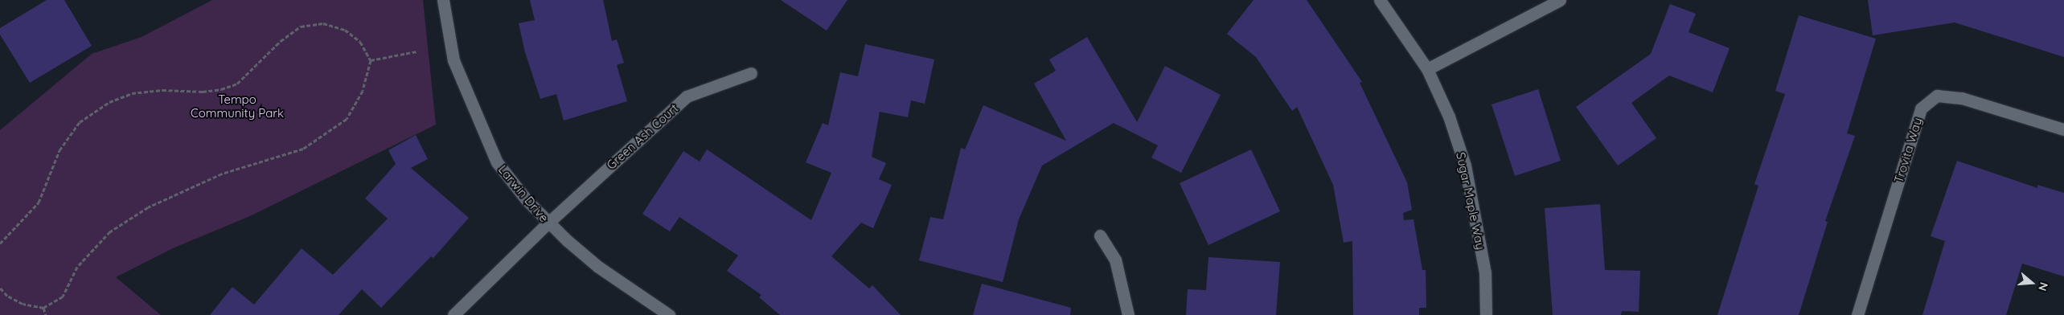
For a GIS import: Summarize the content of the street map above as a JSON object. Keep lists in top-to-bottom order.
{
  "streets": {
    "street": [
      "Green Ash Court",
      "Trovita Way",
      "Larwin Drive",
      "Sugar Maple Way"
    ]
  },
  "crossings": [
    ["Green Ash Court", "Larwin Drive"]
  ],
  "parks": ["Tempo Community Park"],
  "north": "right"
}
